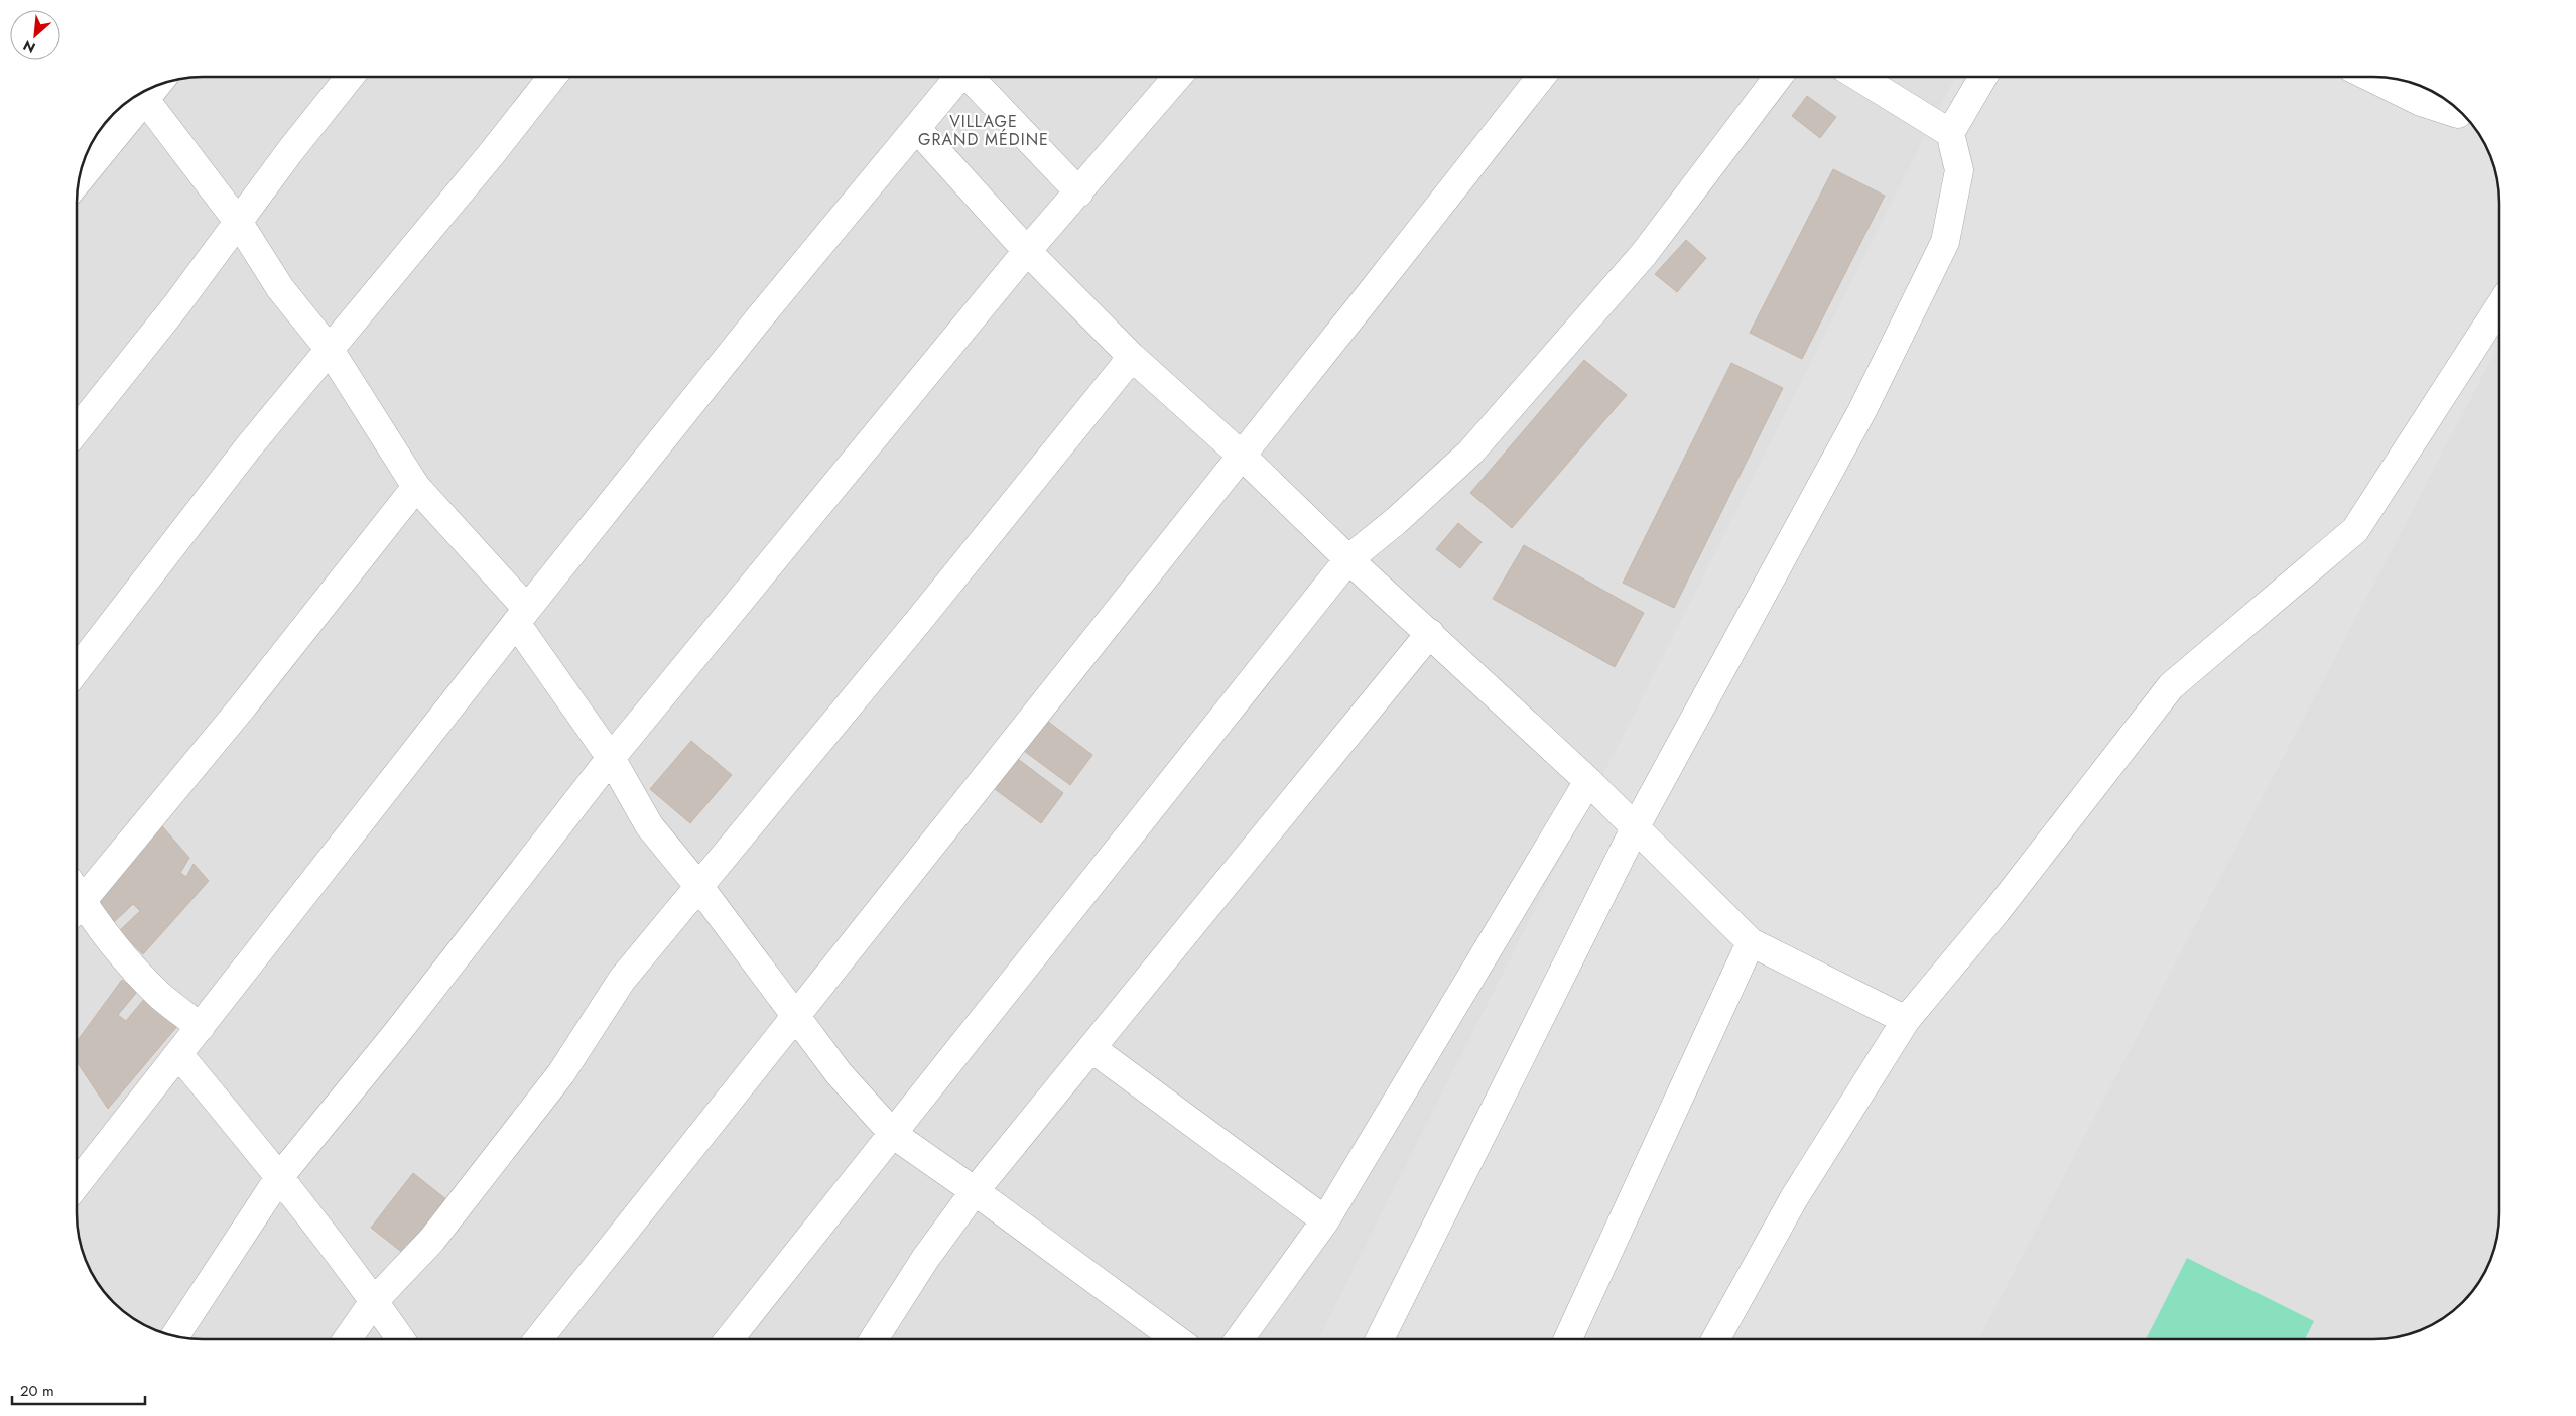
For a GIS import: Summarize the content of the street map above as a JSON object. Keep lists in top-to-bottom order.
{
  "districts": ["VILLAGE GRAND MÉDINE"],
  "scale_bar": "20 m",
  "north": "bottom left"
}
